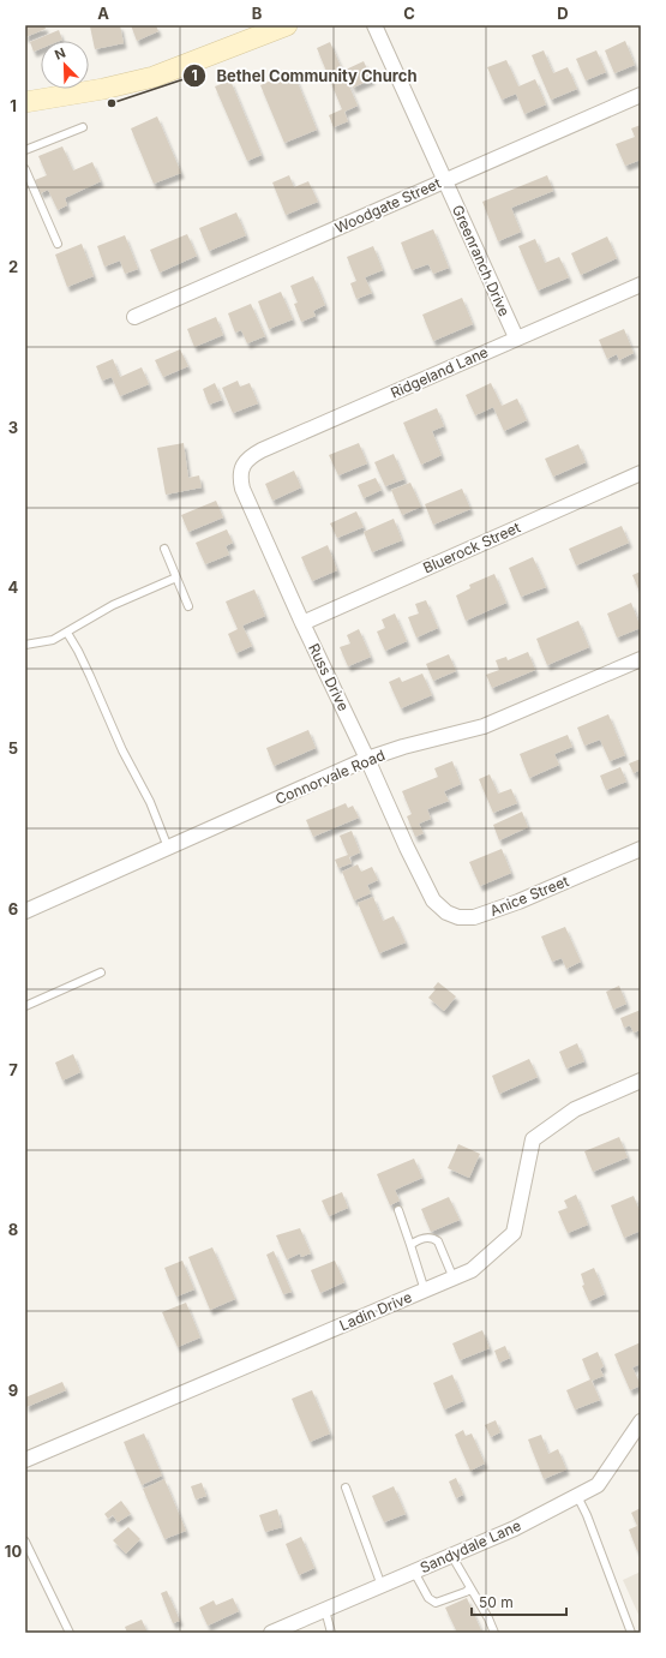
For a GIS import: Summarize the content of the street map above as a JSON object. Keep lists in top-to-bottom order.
{
  "streets": {
    "street": [
      "Woodgate Street",
      "Greenranch Drive",
      "Ridgeland Lane",
      "Bluerock Street",
      "Russ Drive",
      "Connorvale Road",
      "Anice Street",
      "Ladin Drive",
      "Sandydale Lane"
    ]
  },
  "crossings": [
    ["Woodgate Street", "Greenranch Drive"],
    ["Greenranch Drive", "Ridgeland Lane"],
    ["Ridgeland Lane", "Russ Drive"],
    ["Bluerock Street", "Russ Drive"],
    ["Russ Drive", "Connorvale Road"],
    ["Russ Drive", "Anice Street"]
  ],
  "places": ["Bethel Community Church"],
  "scale_bar": "50 m",
  "north": "top left",
  "grid": {
    "columns": [
      "A",
      "B",
      "C",
      "D"
    ],
    "rows": [
      "1",
      "2",
      "3",
      "4",
      "5",
      "6",
      "7",
      "8",
      "9",
      "10"
    ]
  }
}
